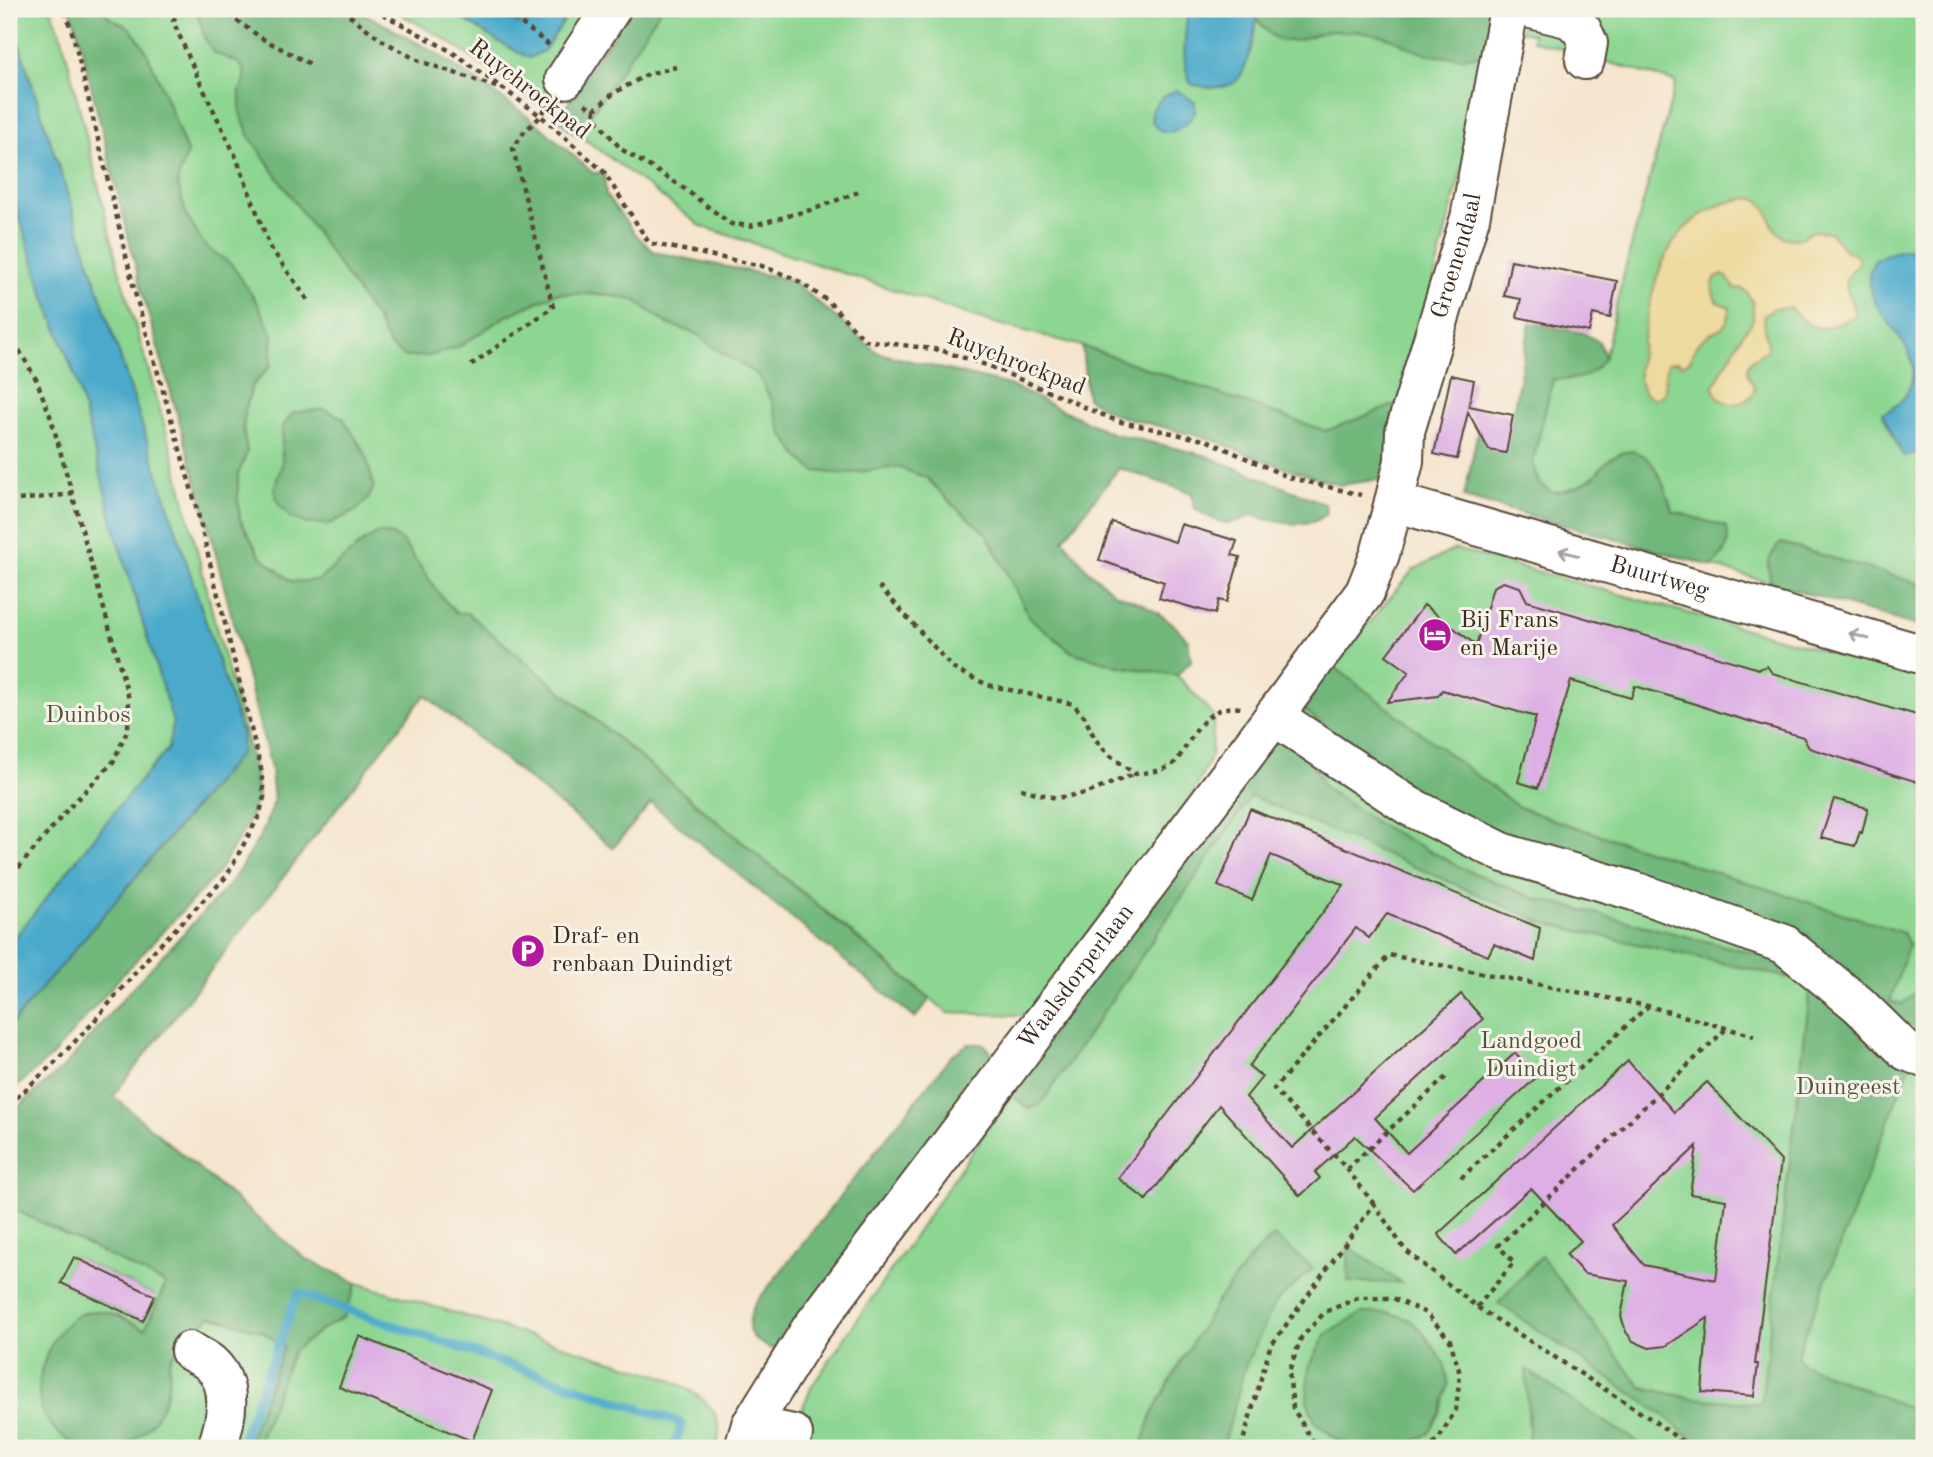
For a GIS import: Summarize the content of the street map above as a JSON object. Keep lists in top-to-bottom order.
{
  "streets": {
    "street": ["Groenendaal", "Buurtweg", "Waalsdorperlaan"],
    "path": ["Ruychrockpad"]
  },
  "crossings": [
    ["Groenendaal", "Buurtweg"],
    ["Groenendaal", "Waalsdorperlaan"],
    ["Buurtweg", "Waalsdorperlaan"]
  ],
  "parks": ["Duinbos", "Landgoed Duindigt", "Duingeest"],
  "places": {
    "hotel": ["Bij Frans en Marije"],
    "parking": ["Draf- en renbaan Duindigt"]
  }
}
